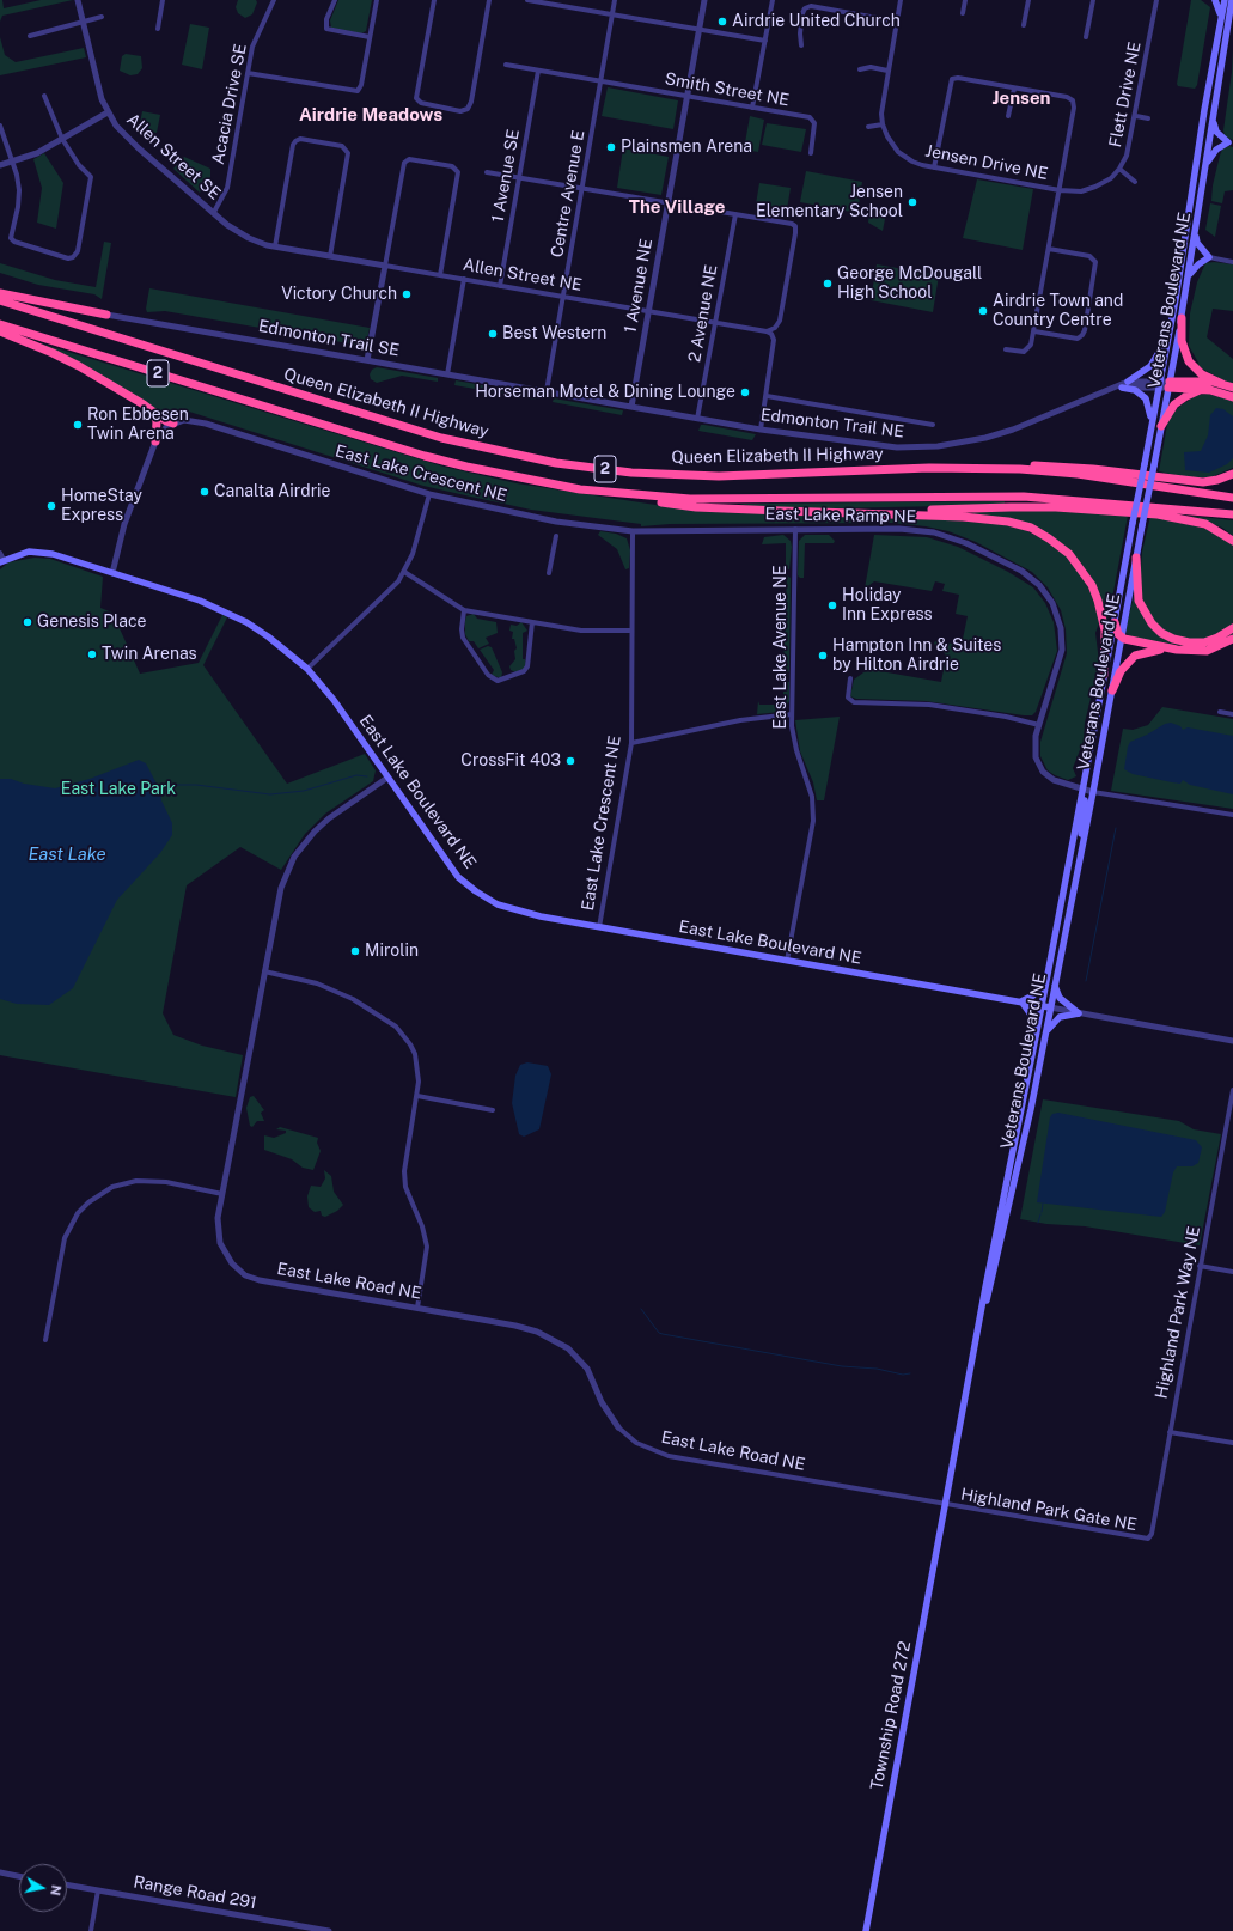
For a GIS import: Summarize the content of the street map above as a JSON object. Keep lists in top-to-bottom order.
{
  "streets": {
    "highway": ["2", "Queen Elizabeth II Highway"],
    "main road": ["Veterans Boulevard NE", "East Lake Boulevard NE", "Township Road 272"],
    "street": [
      "Smith Street NE",
      "Flett Drive NE",
      "Acacia Drive SE",
      "Allen Street SE",
      "Jensen Drive NE",
      "1 Avenue SE",
      "Centre Avenue E",
      "Allen Street NE",
      "1 Avenue NE",
      "2 Avenue NE",
      "Edmonton Trail SE",
      "Edmonton Trail NE",
      "East Lake Crescent NE",
      "East Lake Ramp NE",
      "East Lake Avenue NE",
      "East Lake Road NE",
      "Highland Park Way NE",
      "Highland Park Gate NE",
      "Range Road 291"
    ]
  },
  "crossings": [
    ["Smith Street NE", "1 Avenue SE"],
    ["Smith Street NE", "Centre Avenue E"],
    ["Smith Street NE", "1 Avenue NE"],
    ["Flett Drive NE", "Jensen Drive NE"],
    ["Acacia Drive SE", "Allen Street SE"],
    ["Allen Street SE", "Allen Street NE"],
    ["1 Avenue SE", "Allen Street NE"],
    ["Centre Avenue E", "Allen Street NE"],
    ["Centre Avenue E", "Edmonton Trail SE"],
    ["Centre Avenue E", "Edmonton Trail NE"],
    ["Allen Street NE", "1 Avenue NE"],
    ["Allen Street NE", "2 Avenue NE"],
    ["1 Avenue NE", "Edmonton Trail NE"],
    ["Veterans Boulevard NE", "Edmonton Trail NE"],
    ["Veterans Boulevard NE", "East Lake Ramp NE"],
    ["Veterans Boulevard NE", "East Lake Boulevard NE"],
    ["Veterans Boulevard NE", "East Lake Road NE"],
    ["Veterans Boulevard NE", "Highland Park Gate NE"],
    ["Veterans Boulevard NE", "Township Road 272"],
    ["2 Avenue NE", "Edmonton Trail NE"],
    ["Edmonton Trail SE", "Edmonton Trail NE"],
    ["East Lake Crescent NE", "East Lake Ramp NE"],
    ["East Lake Crescent NE", "East Lake Boulevard NE"],
    ["East Lake Ramp NE", "East Lake Avenue NE"],
    ["East Lake Avenue NE", "East Lake Boulevard NE"],
    ["East Lake Boulevard NE", "East Lake Road NE"],
    ["East Lake Road NE", "Highland Park Gate NE"],
    ["East Lake Road NE", "Township Road 272"],
    ["Highland Park Way NE", "Highland Park Gate NE"],
    ["Highland Park Gate NE", "Township Road 272"]
  ],
  "districts": ["Jensen", "Airdrie Meadows", "The Village"],
  "water": ["East Lake"],
  "parks": ["East Lake Park"],
  "places": [
    "Airdrie United Church",
    "Plainsmen Arena",
    "Jensen Elementary School",
    "George McDougall High School",
    "Victory Church",
    "Airdrie Town and Country Centre",
    "Best Western",
    "Horseman Motel & Dining Lounge",
    "Ron Ebbesen Twin Arena",
    "Canalta Airdrie",
    "HomeStay Express",
    "Holiday Inn Express",
    "Genesis Place",
    "Twin Arenas",
    "Hampton Inn & Suites by Hilton Airdrie",
    "CrossFit 403",
    "Mirolin"
  ],
  "north": "right"
}
